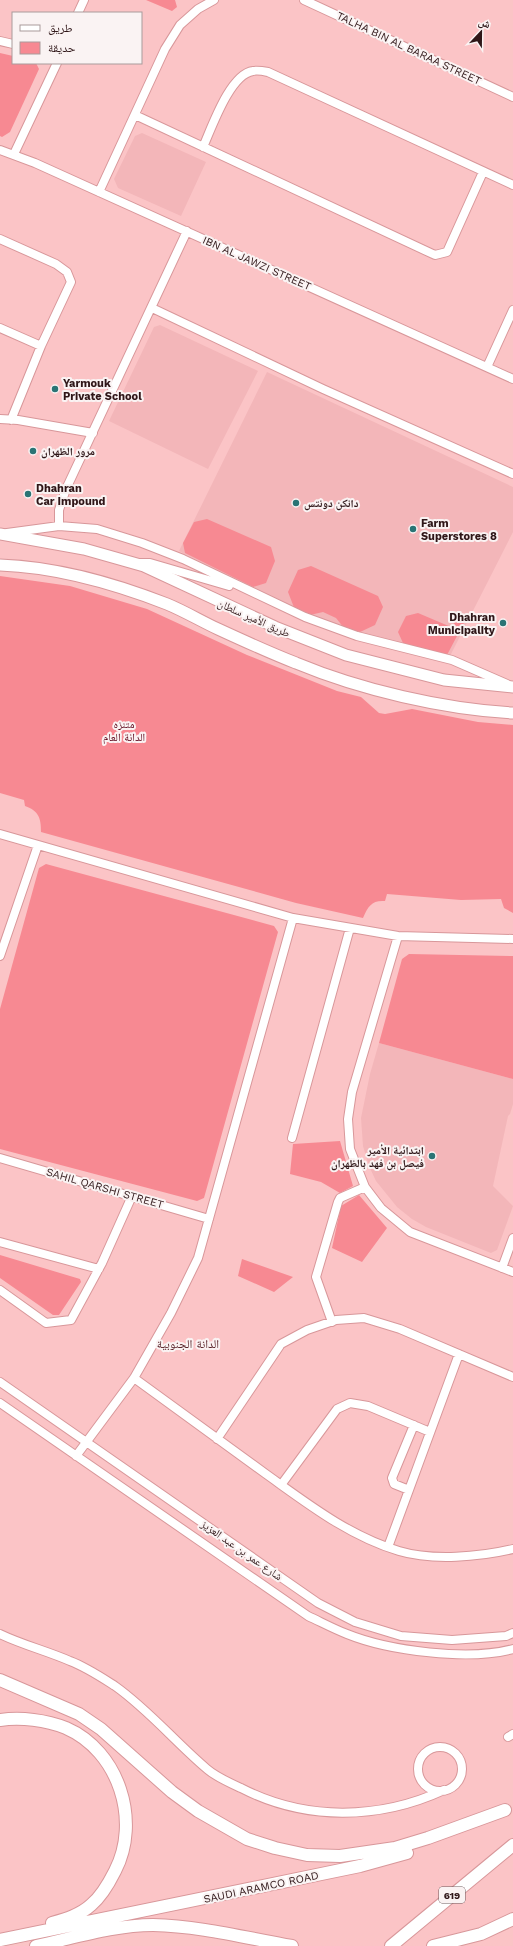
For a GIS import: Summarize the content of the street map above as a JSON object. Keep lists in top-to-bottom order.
{
  "streets": {
    "highway": ["SAUDI ARAMCO ROAD", "619"],
    "main road": ["طريق الأمير سلطان"],
    "street": [
      "TALHA BIN AL BARAA STREET",
      "IBN AL JAWZI STREET",
      "SAHIL QARSHI STREET",
      "شارع عمر بن عبد العزيز"
    ]
  },
  "districts": ["الدانة الجنوبية"],
  "parks": ["متنزه الدانة العام"],
  "places": [
    "Yarmouk Private School",
    "مرور الظهران",
    "Dhahran Car Impound",
    "دانكن دونتس",
    "Farm Superstores 8",
    "Dhahran Municipality",
    "ابتدائية الأمير فيصل بن فهد بالظهران"
  ],
  "legend": ["طريق", "حديقة"],
  "north": "top"
}
